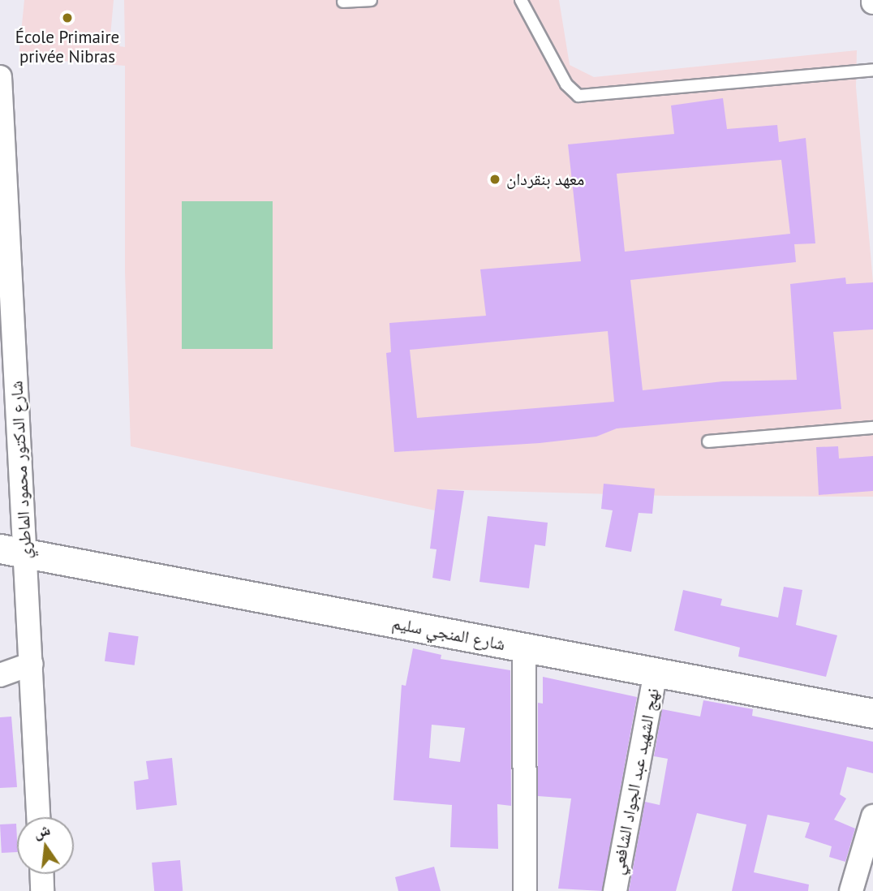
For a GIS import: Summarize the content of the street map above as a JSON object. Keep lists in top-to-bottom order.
{
  "streets": {
    "street": ["شارع الدكتور محمود الماطري", "شارع المنجي سليم", "نهج الشهيد عبد الجواد الشافعي"]
  },
  "crossings": [
    ["شارع الدكتور محمود الماطري", "شارع المنجي سليم"],
    ["شارع المنجي سليم", "نهج الشهيد عبد الجواد الشافعي"]
  ],
  "places": ["École Primaire privée Nibras", "معهد بنقردان"],
  "north": "top"
}
